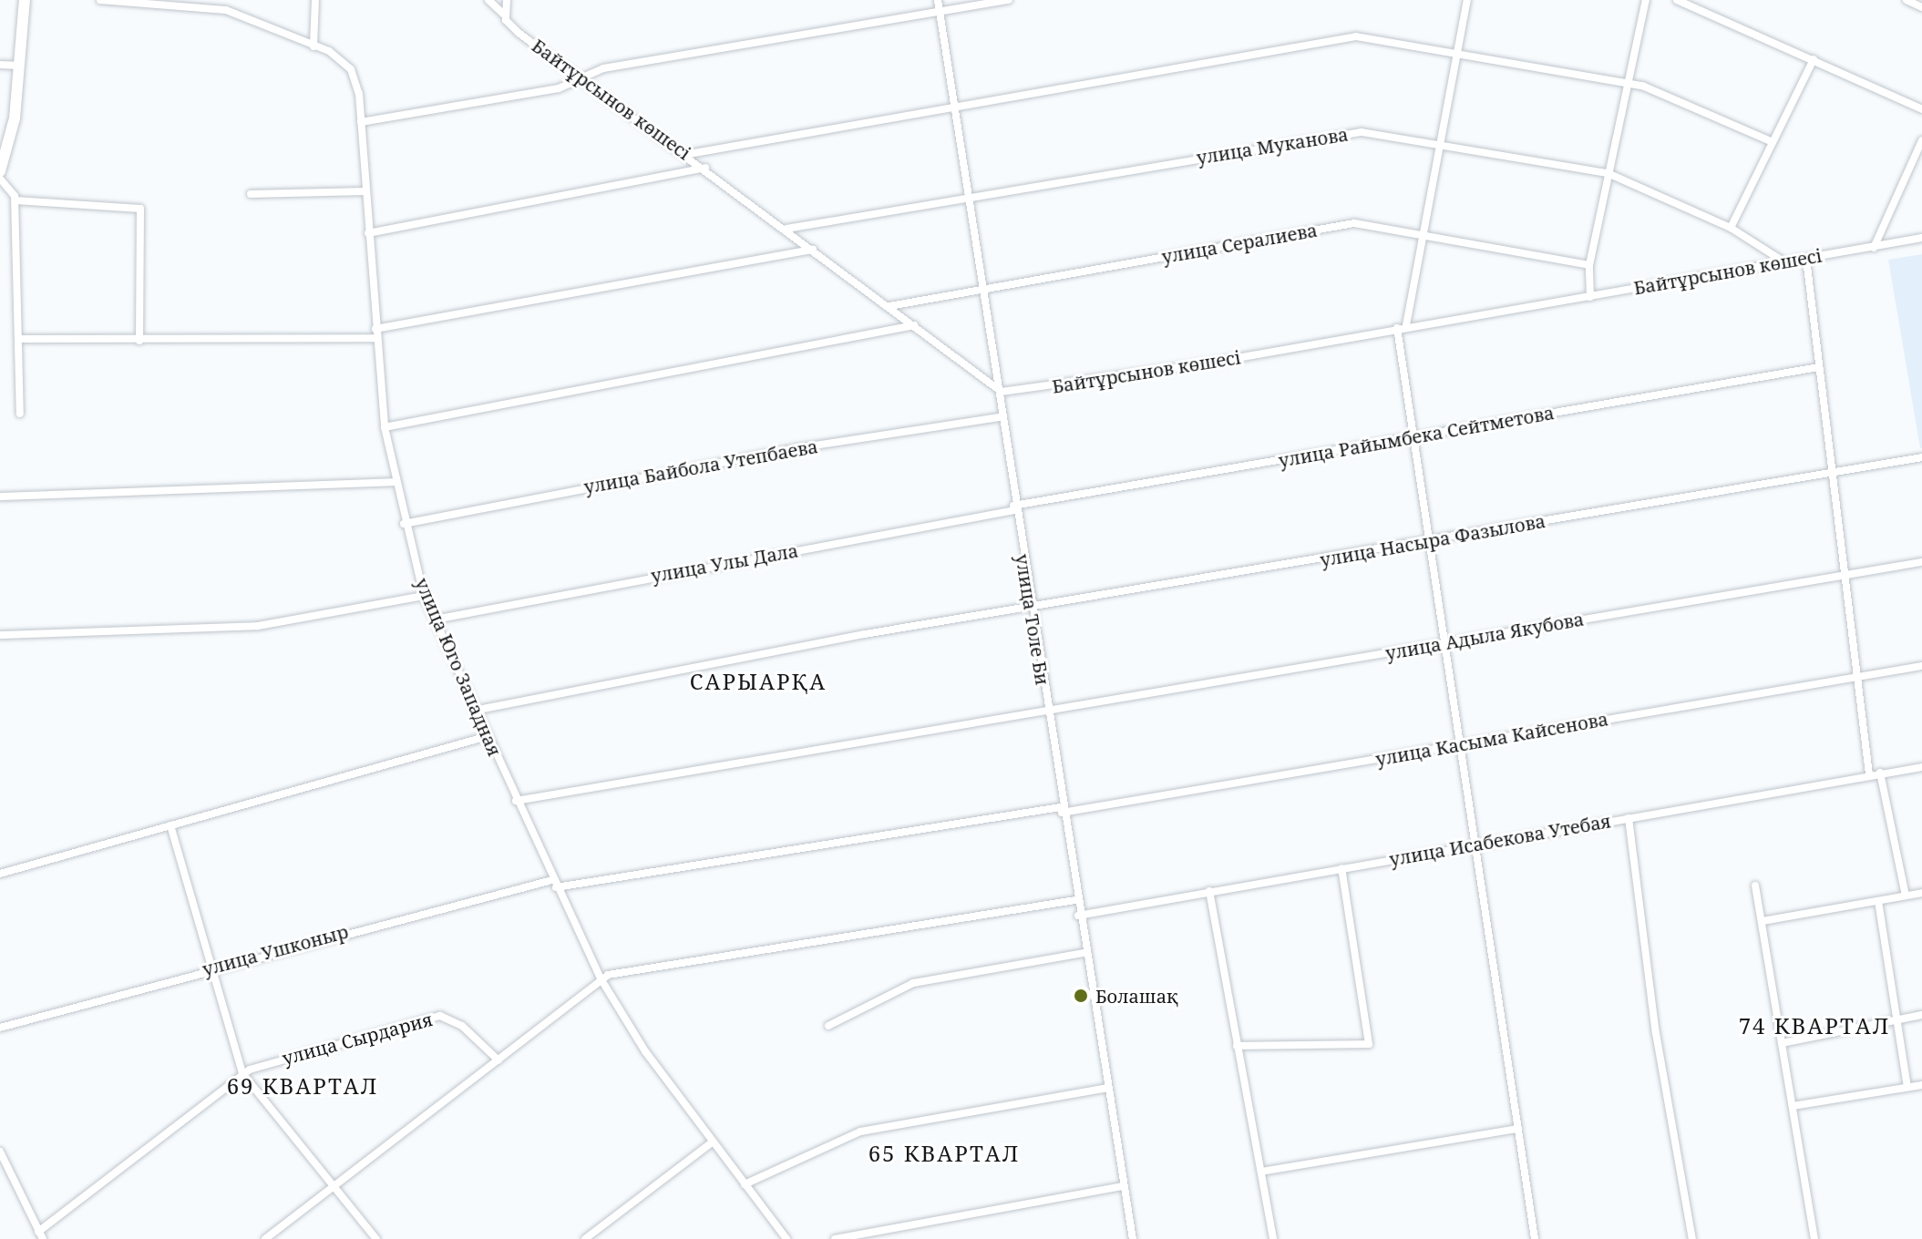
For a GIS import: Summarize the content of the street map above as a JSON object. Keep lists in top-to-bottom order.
{
  "streets": {
    "street": [
      "Байтұрсынов көшесі",
      "улица Муканова",
      "улица Сералиева",
      "улица Райымбека Сейтметова",
      "улица Байбола Утепбаева",
      "улица Насыра Фазылова",
      "улица Улы Дала",
      "улица Толе Би",
      "улица Адыла Якубова",
      "улица Юго Западная",
      "улица Касыма Кайсенова",
      "улица Исабекова Утебая",
      "улица Ушконыр",
      "улица Сырдария"
    ]
  },
  "crossings": [
    ["Байтұрсынов көшесі", "улица Муканова"],
    ["Байтұрсынов көшесі", "улица Сералиева"],
    ["Байтұрсынов көшесі", "улица Толе Би"],
    ["улица Муканова", "улица Толе Би"],
    ["улица Сералиева", "улица Толе Би"],
    ["улица Райымбека Сейтметова", "улица Улы Дала"],
    ["улица Райымбека Сейтметова", "улица Толе Би"],
    ["улица Байбола Утепбаева", "улица Толе Би"],
    ["улица Байбола Утепбаева", "улица Юго Западная"],
    ["улица Насыра Фазылова", "улица Толе Би"],
    ["улица Насыра Фазылова", "улица Юго Западная"],
    ["улица Улы Дала", "улица Толе Би"],
    ["улица Улы Дала", "улица Юго Западная"],
    ["улица Толе Би", "улица Адыла Якубова"],
    ["улица Толе Би", "улица Касыма Кайсенова"],
    ["улица Толе Би", "улица Исабекова Утебая"],
    ["улица Адыла Якубова", "улица Юго Западная"],
    ["улица Юго Западная", "улица Касыма Кайсенова"],
    ["улица Юго Западная", "улица Ушконыр"],
    ["улица Касыма Кайсенова", "улица Ушконыр"]
  ],
  "districts": [
    "САРЫАРҚА",
    "74 КВАРТАЛ",
    "69 КВАРТАЛ",
    "65 КВАРТАЛ"
  ],
  "places": ["Болашақ"]
}
